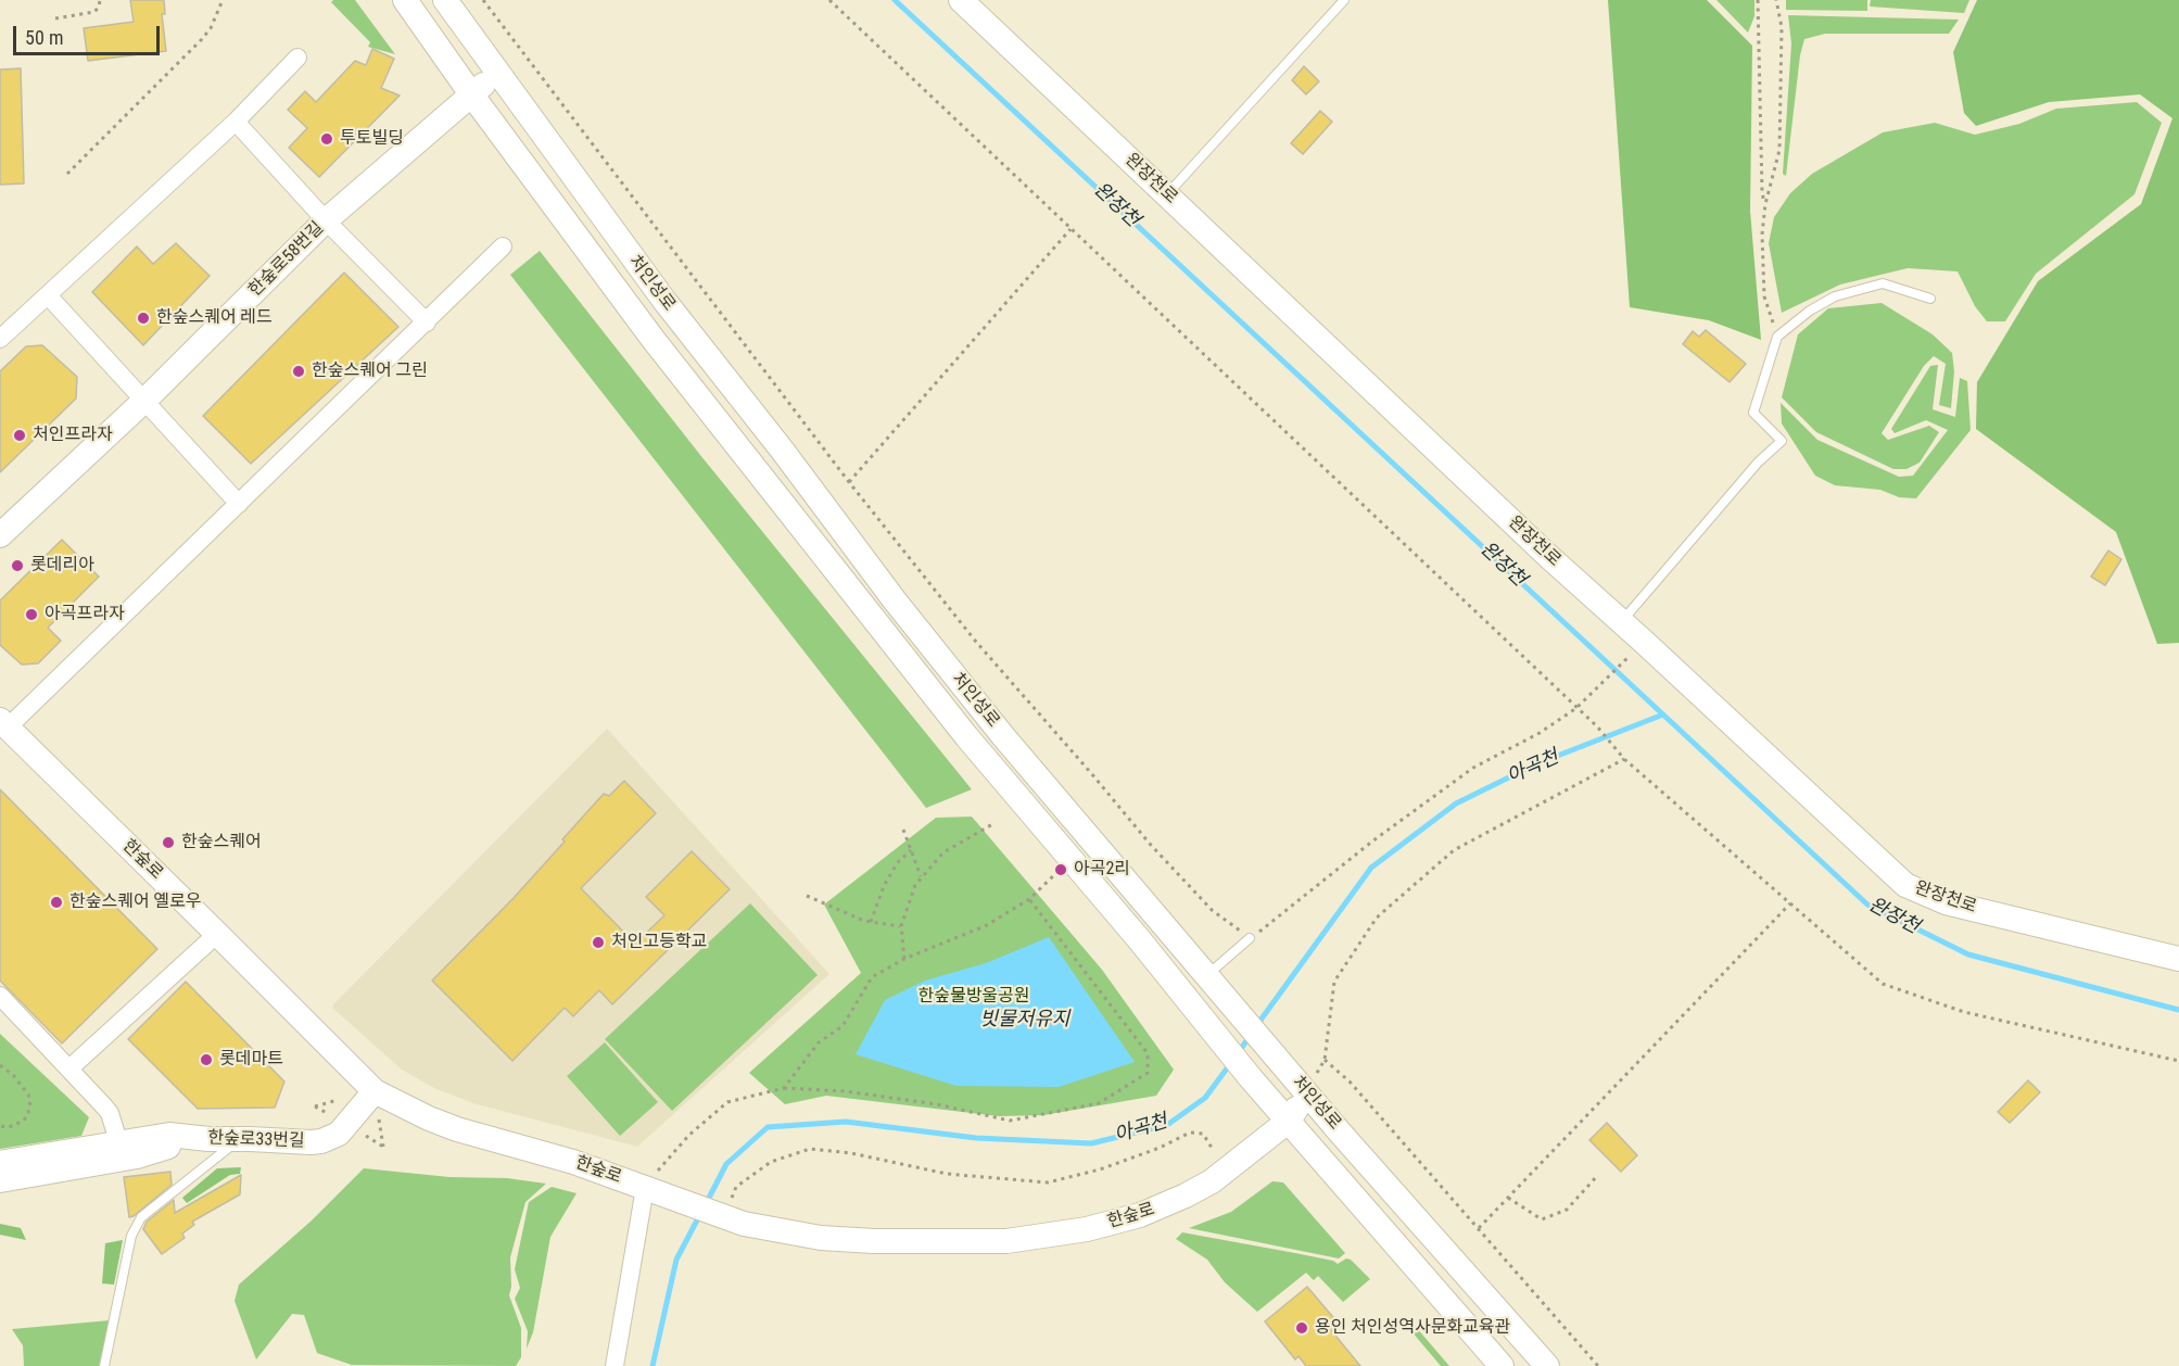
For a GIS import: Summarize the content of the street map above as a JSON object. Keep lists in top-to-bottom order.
{
  "streets": {
    "street": [
      "완장천로",
      "한숲로58번길",
      "처인성로",
      "한숲로",
      "한숲로33번길"
    ]
  },
  "crossings": [
    ["한숲로58번길", "처인성로"],
    ["처인성로", "한숲로"],
    ["한숲로", "한숲로33번길"]
  ],
  "water": ["완장천", "아곡천", "빗물저유지"],
  "parks": ["한숲물방울공원"],
  "places": [
    "투토빌딩",
    "한숲스퀘어 레드",
    "한숲스퀘어 그린",
    "처인프라자",
    "롯데리아",
    "아곡프라자",
    "한숲스퀘어",
    "아곡2리",
    "한숲스퀘어 옐로우",
    "처인고등학교",
    "롯데마트",
    "용인 처인성역사문화교육관"
  ],
  "scale_bar": "50 m"
}
